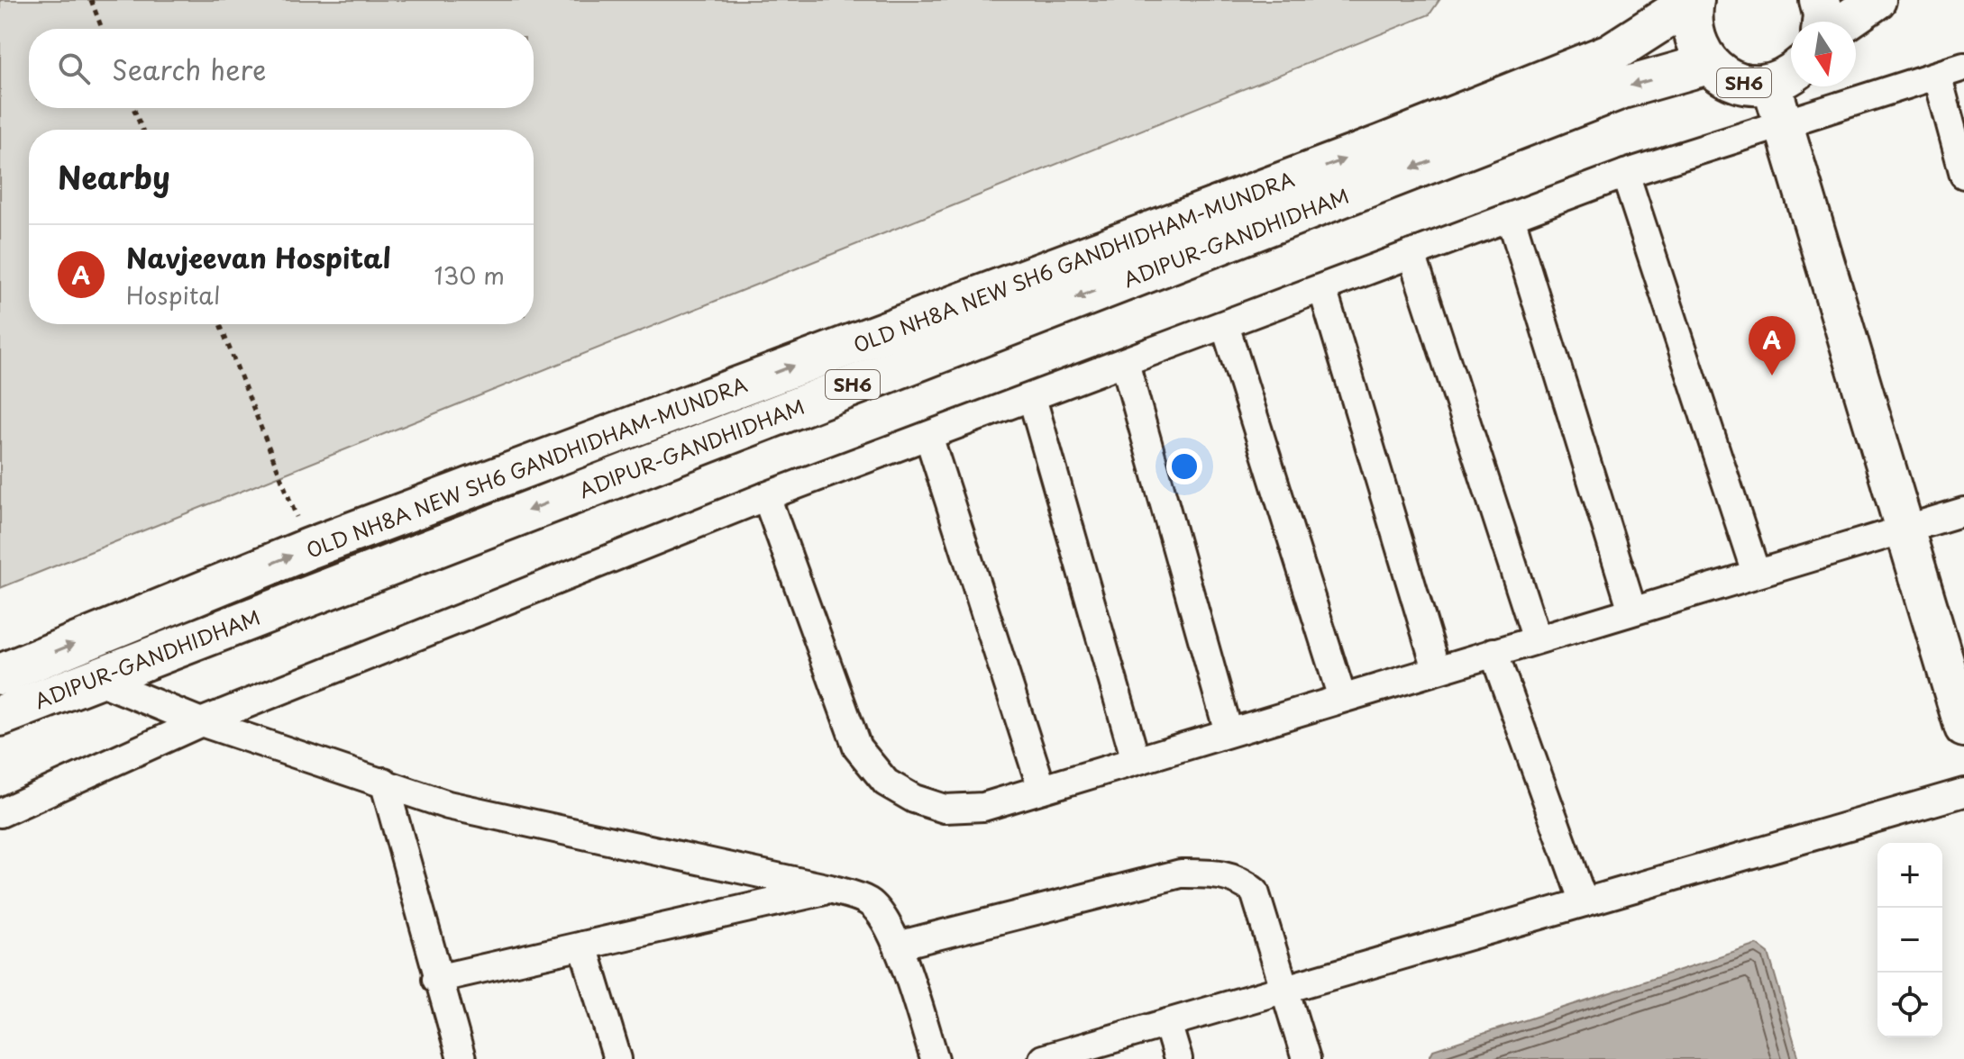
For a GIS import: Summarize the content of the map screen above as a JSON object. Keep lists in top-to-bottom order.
{
  "streets": {
    "main road": ["SH6", "ADIPUR-GANDHIDHAM", "OLD NH8A NEW SH6 GANDHIDHAM-MUNDRA"]
  },
  "crossings": [
    ["SH6", "ADIPUR-GANDHIDHAM"],
    ["SH6", "OLD NH8A NEW SH6 GANDHIDHAM-MUNDRA"]
  ],
  "one_way": ["ADIPUR-GANDHIDHAM", "OLD NH8A NEW SH6 GANDHIDHAM-MUNDRA"],
  "north": "bottom",
  "page": {
    "search": "Search here",
    "heading": "Nearby",
    "list": [
      {
        "mark": "A",
        "name": "Navjeevan Hospital",
        "note": "Hospital",
        "value": "130 m"
      }
    ],
    "pins": "A",
    "map_buttons": ["+", "−"]
  }
}
